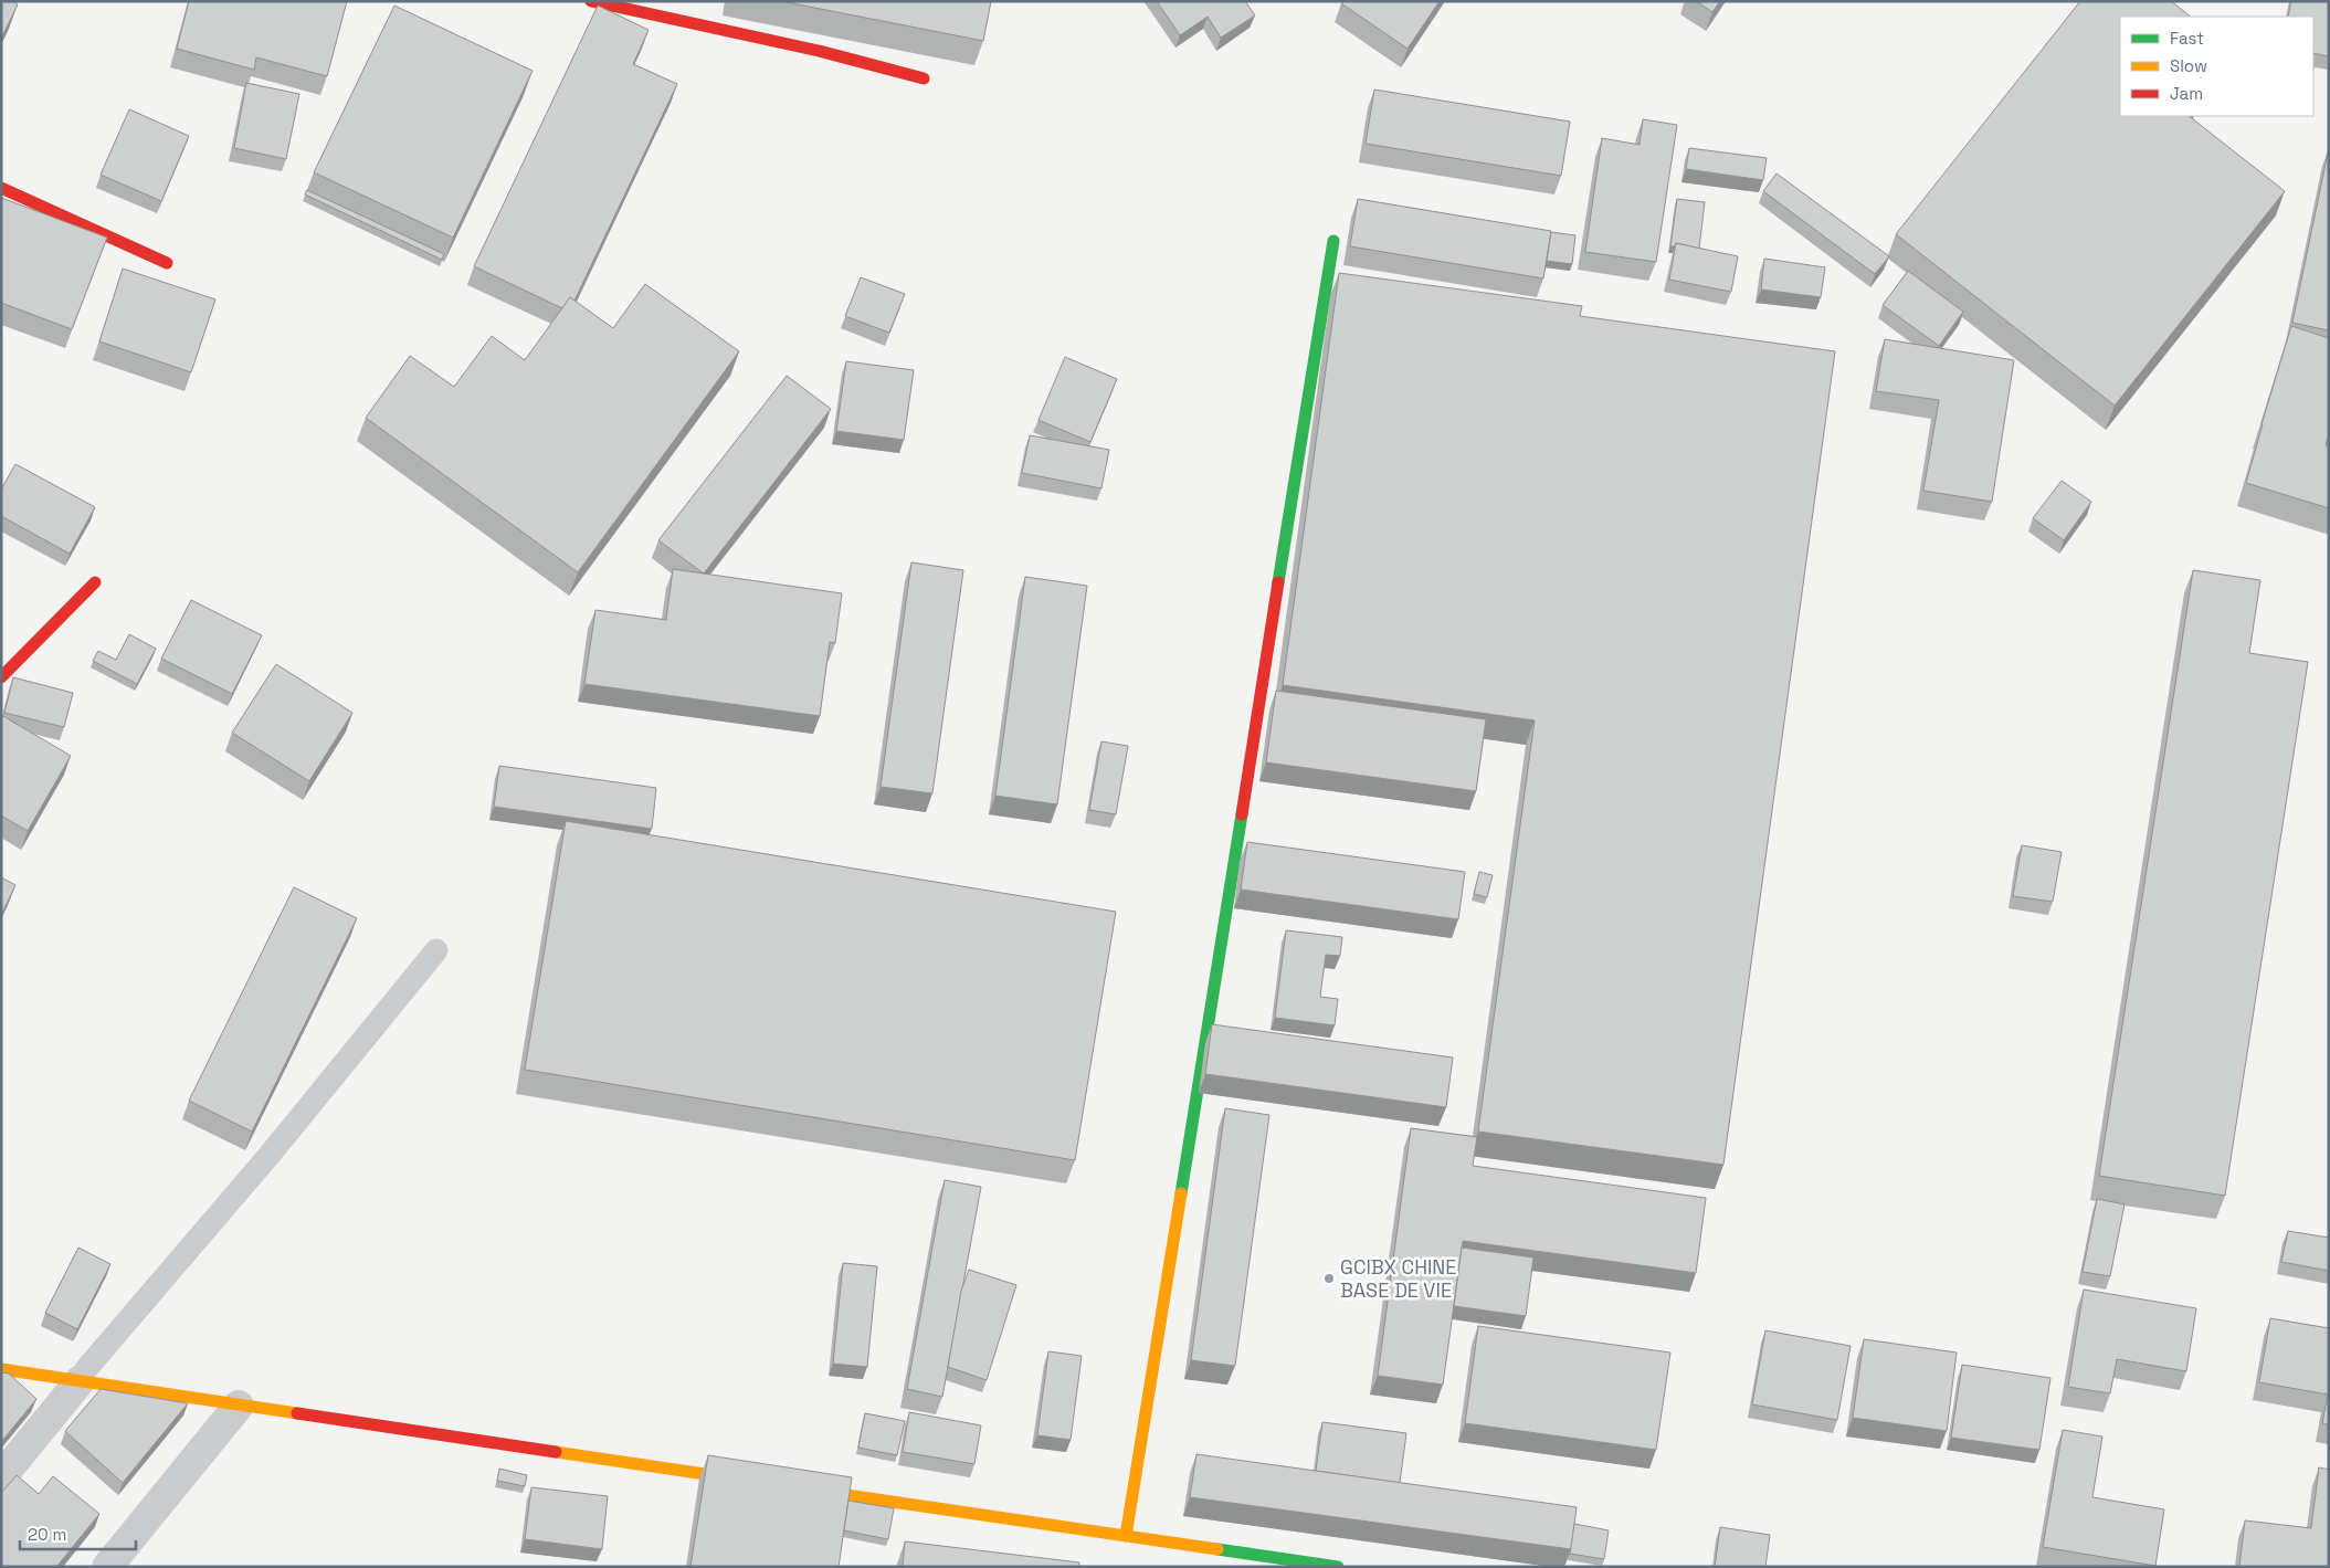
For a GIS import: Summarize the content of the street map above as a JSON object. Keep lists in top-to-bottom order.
{
  "places": ["GCIBX CHINE BASE DE VIE"],
  "legend": ["Fast", "Slow", "Jam"],
  "scale_bar": "20 m"
}
